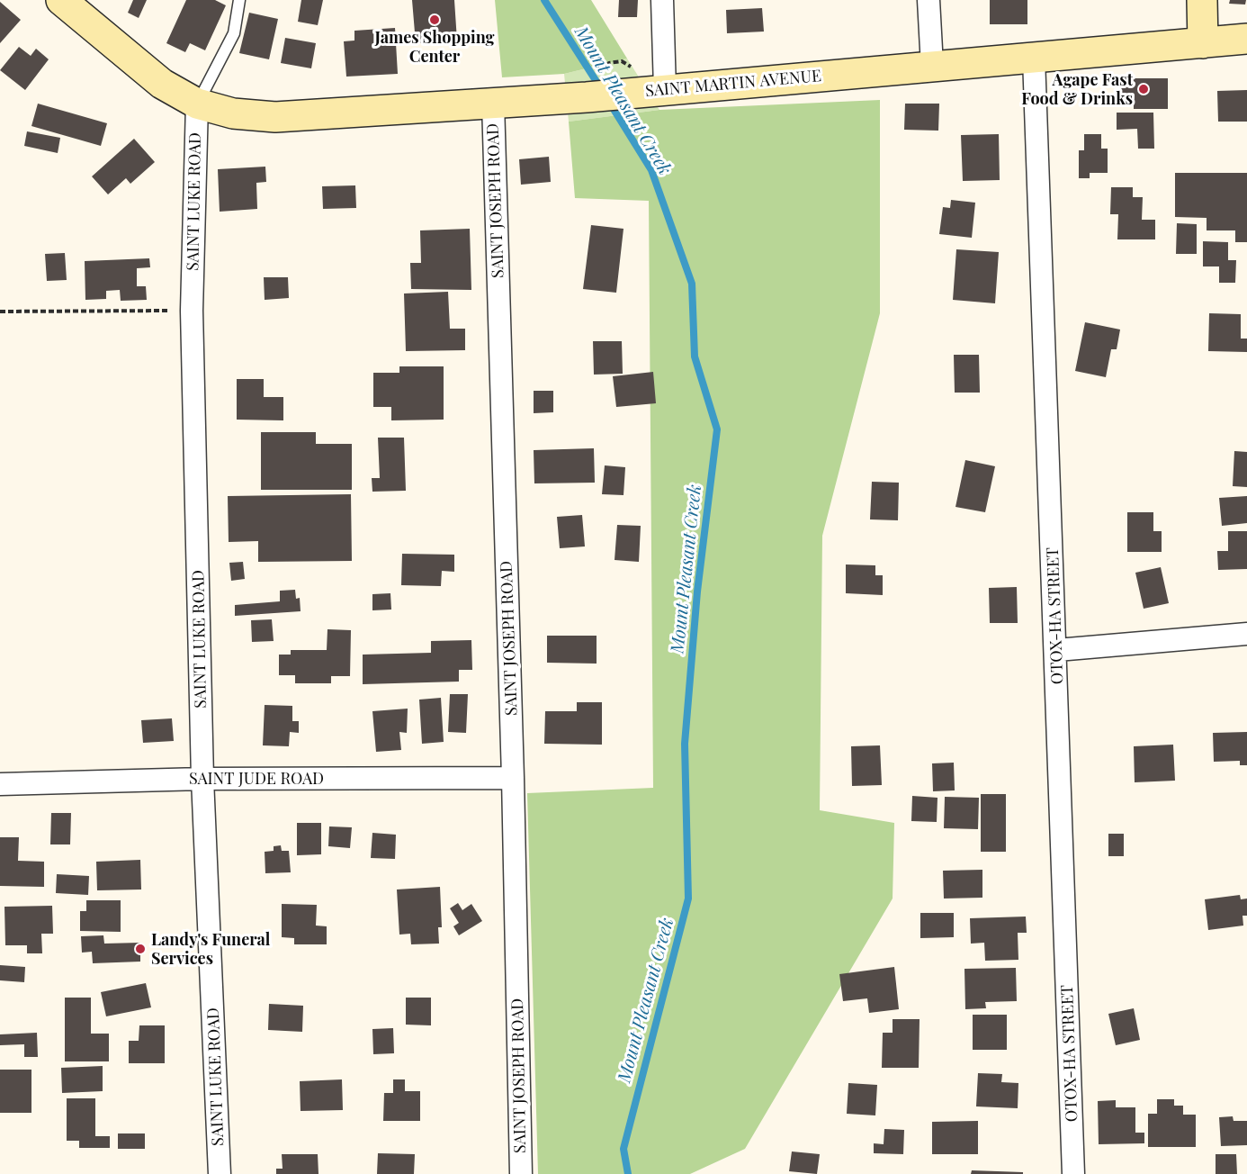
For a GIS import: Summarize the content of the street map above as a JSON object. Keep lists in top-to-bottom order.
{
  "streets": {
    "street": [
      "SAINT MARTIN AVENUE",
      "SAINT JOSEPH ROAD",
      "SAINT LUKE ROAD",
      "OTOX-HA STREET",
      "SAINT JUDE ROAD"
    ]
  },
  "crossings": [
    ["SAINT MARTIN AVENUE", "SAINT JOSEPH ROAD"],
    ["SAINT MARTIN AVENUE", "SAINT LUKE ROAD"],
    ["SAINT MARTIN AVENUE", "OTOX-HA STREET"],
    ["SAINT JOSEPH ROAD", "SAINT JUDE ROAD"],
    ["SAINT LUKE ROAD", "SAINT JUDE ROAD"]
  ],
  "water": ["Mount Pleasant Creek"],
  "places": ["James Shopping Center", "Agape Fast Food & Drinks", "Landy's Funeral Services"]
}
